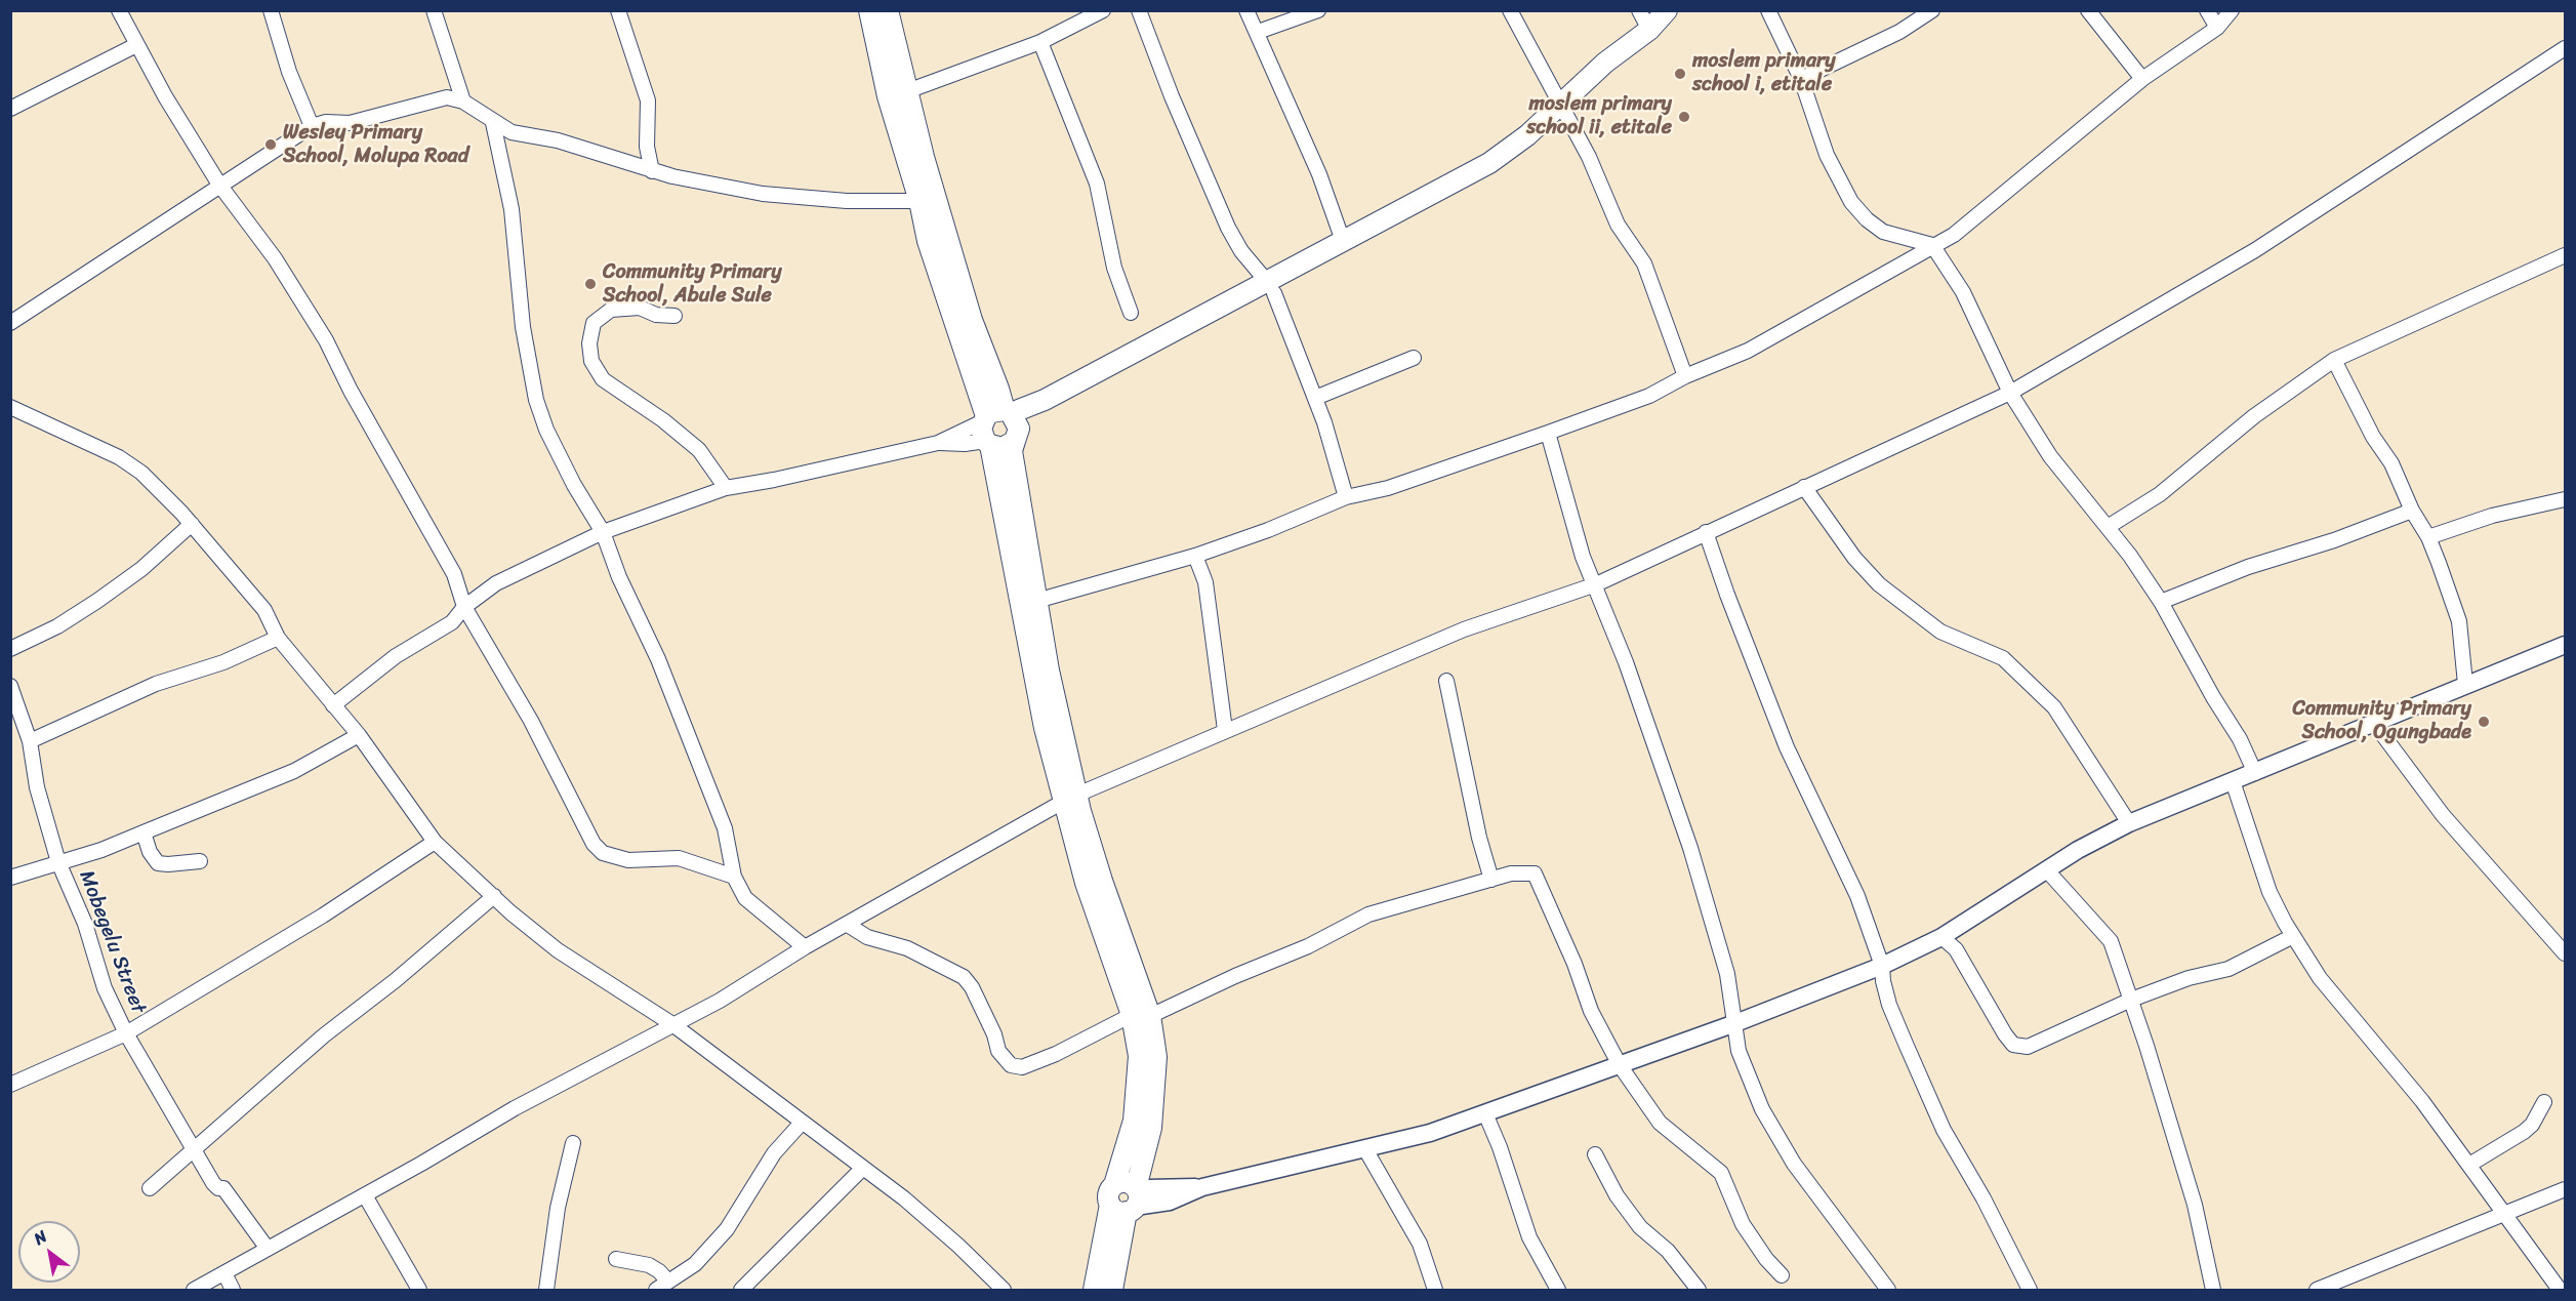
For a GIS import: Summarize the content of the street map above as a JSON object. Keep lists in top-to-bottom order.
{
  "streets": {
    "street": ["Mobegelu Street"]
  },
  "places": [
    "moslem primary school i, etitale",
    "moslem primary school ii, etitale",
    "Wesley Primary School, Molupa Road",
    "Community Primary School, Abule Sule",
    "Community Primary School, Ogungbade"
  ],
  "north": "top left"
}
